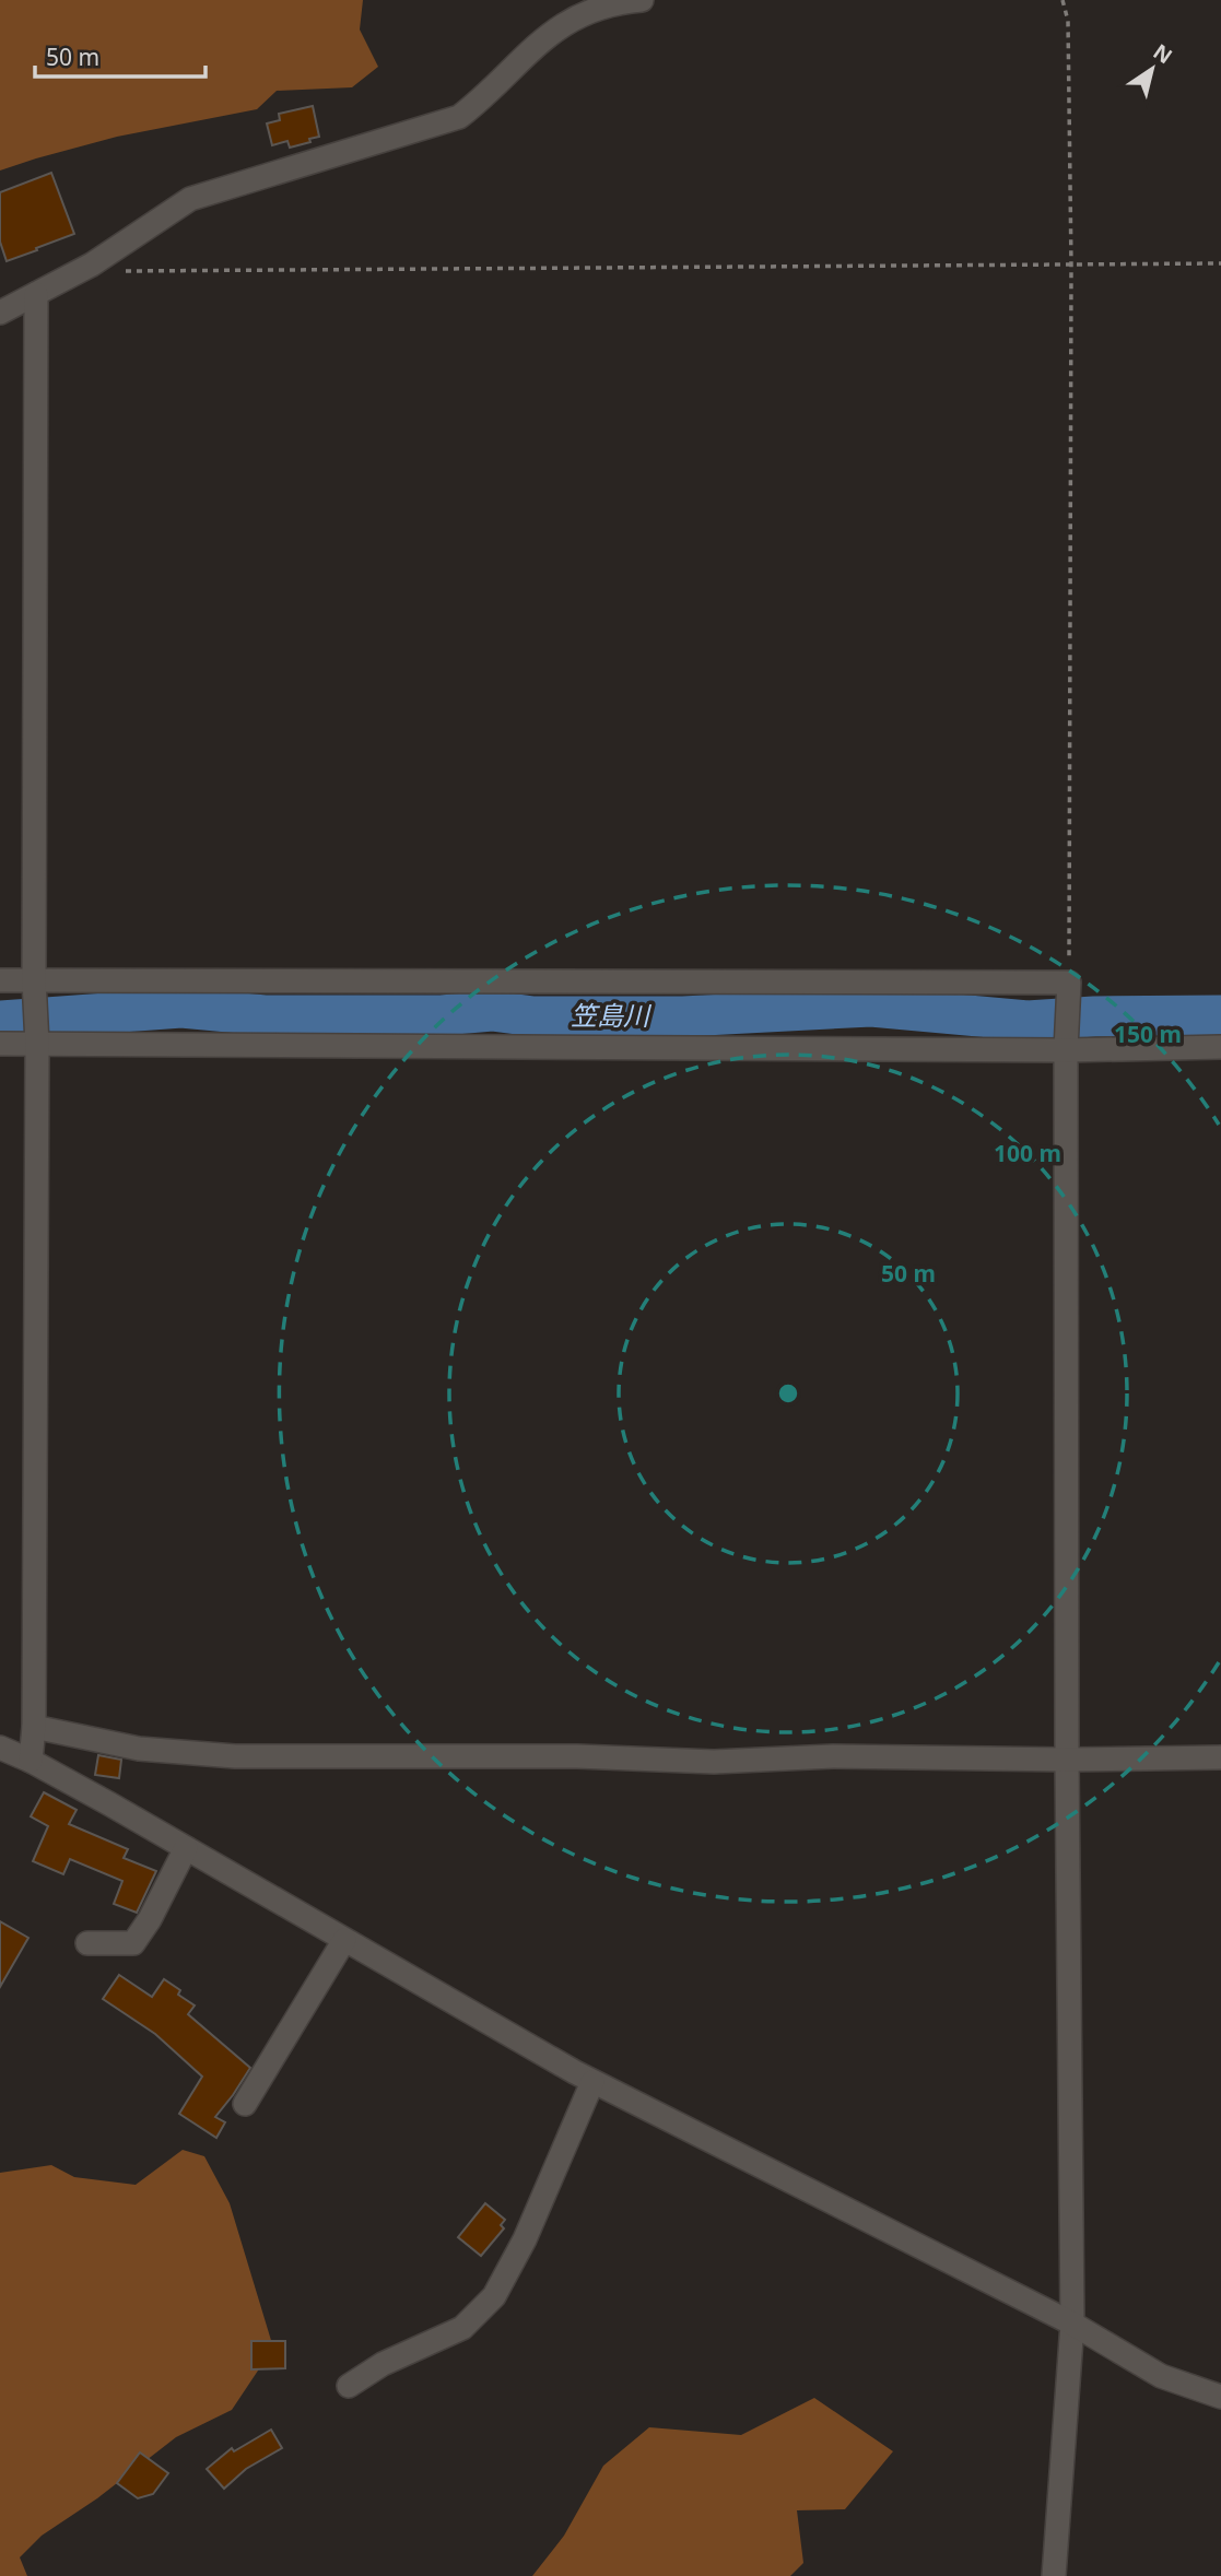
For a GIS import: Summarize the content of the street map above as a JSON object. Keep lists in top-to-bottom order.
{
  "water": ["笠島川"],
  "scale_bar": "50 m",
  "north": "top right",
  "rings": ["150 m", "100 m", "50 m"]
}
